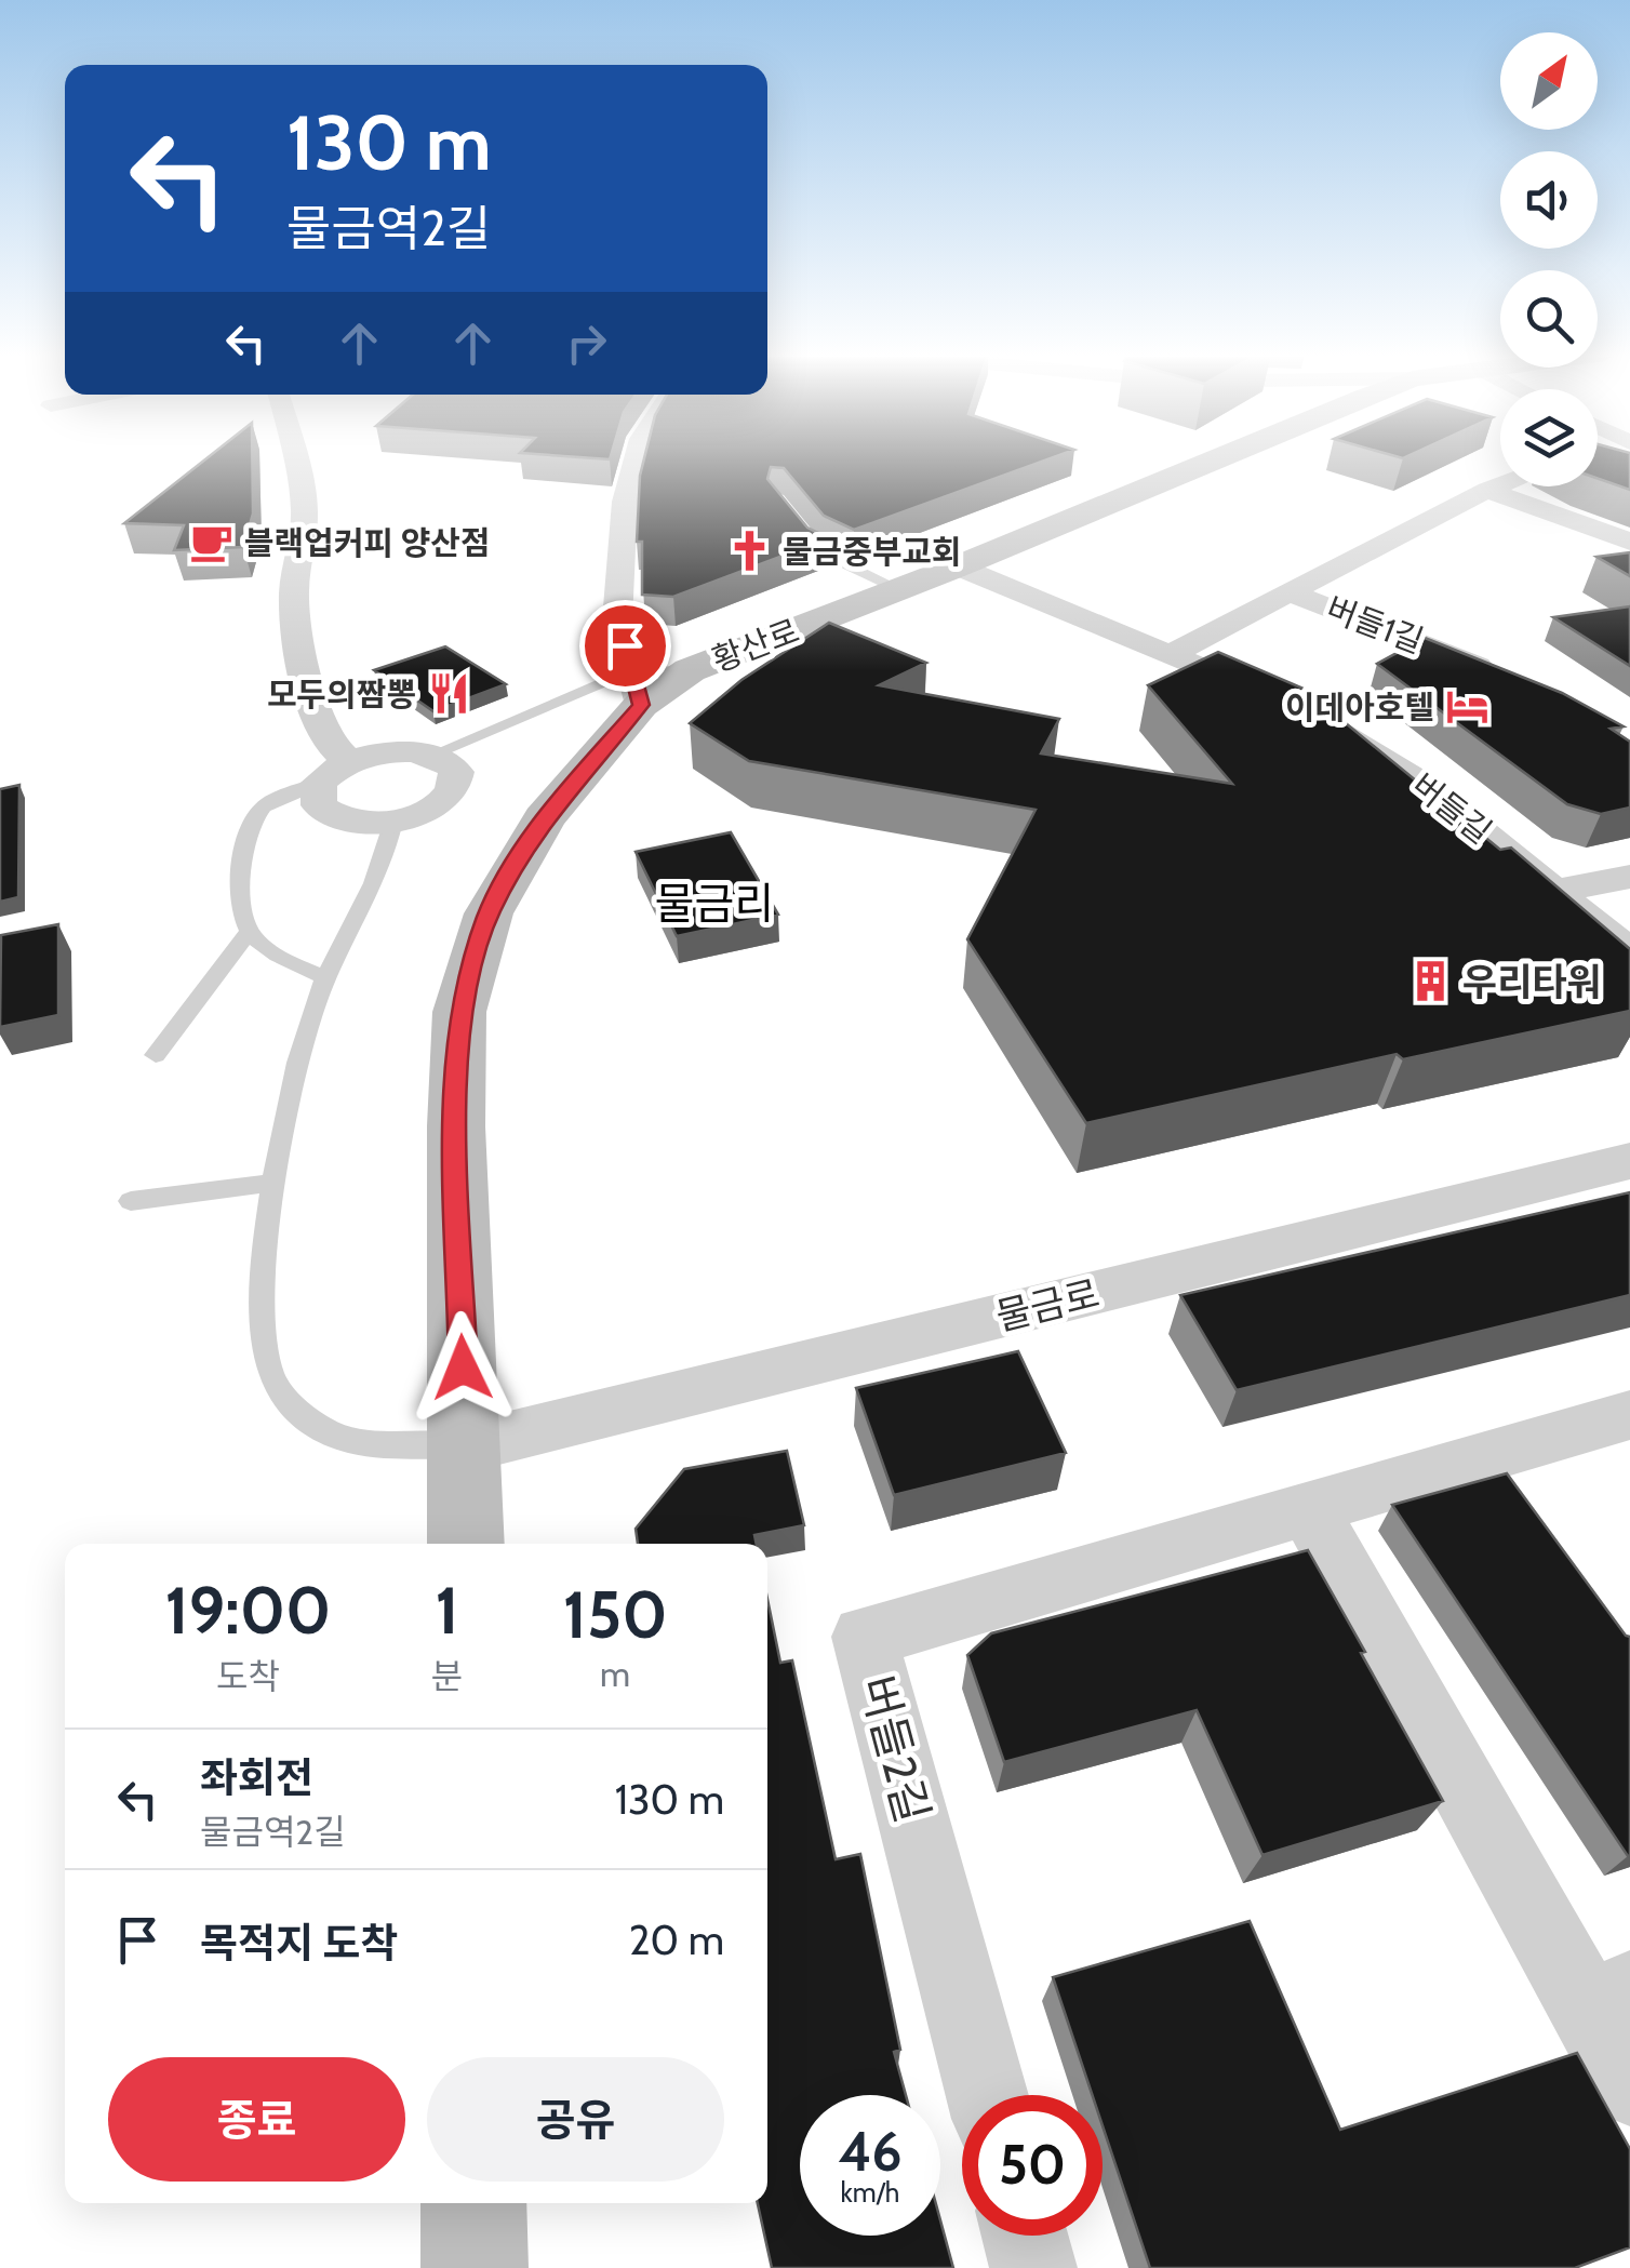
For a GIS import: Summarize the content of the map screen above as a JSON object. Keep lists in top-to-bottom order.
{
  "streets": {
    "main road": ["황산로"],
    "street": [
      "버들1길",
      "버들길",
      "물금로",
      "버들2길"
    ]
  },
  "crossings": [
    ["황산로", "물금로"]
  ],
  "districts": ["물금리"],
  "places": {
    "cafe": ["블랙업커피 양산점"],
    "church": ["물금중부교회"],
    "restaurant": ["모두의짬뽕"],
    "hotel": ["이데아호텔"],
    "building": ["우리타워"]
  },
  "north": "top right",
  "page": {
    "turn": ["130 m", "물금역2길"],
    "eta": [
      "19:00",
      "도착",
      "1",
      "분",
      "150",
      "m"
    ],
    "list": [
      {
        "name": "좌회전",
        "note": "물금역2길",
        "value": "130 m"
      },
      {
        "name": "목적지 도착",
        "value": "20 m"
      }
    ],
    "buttons": ["종료", "공유"],
    "speed": "46 km/h",
    "limit": "50"
  }
}
